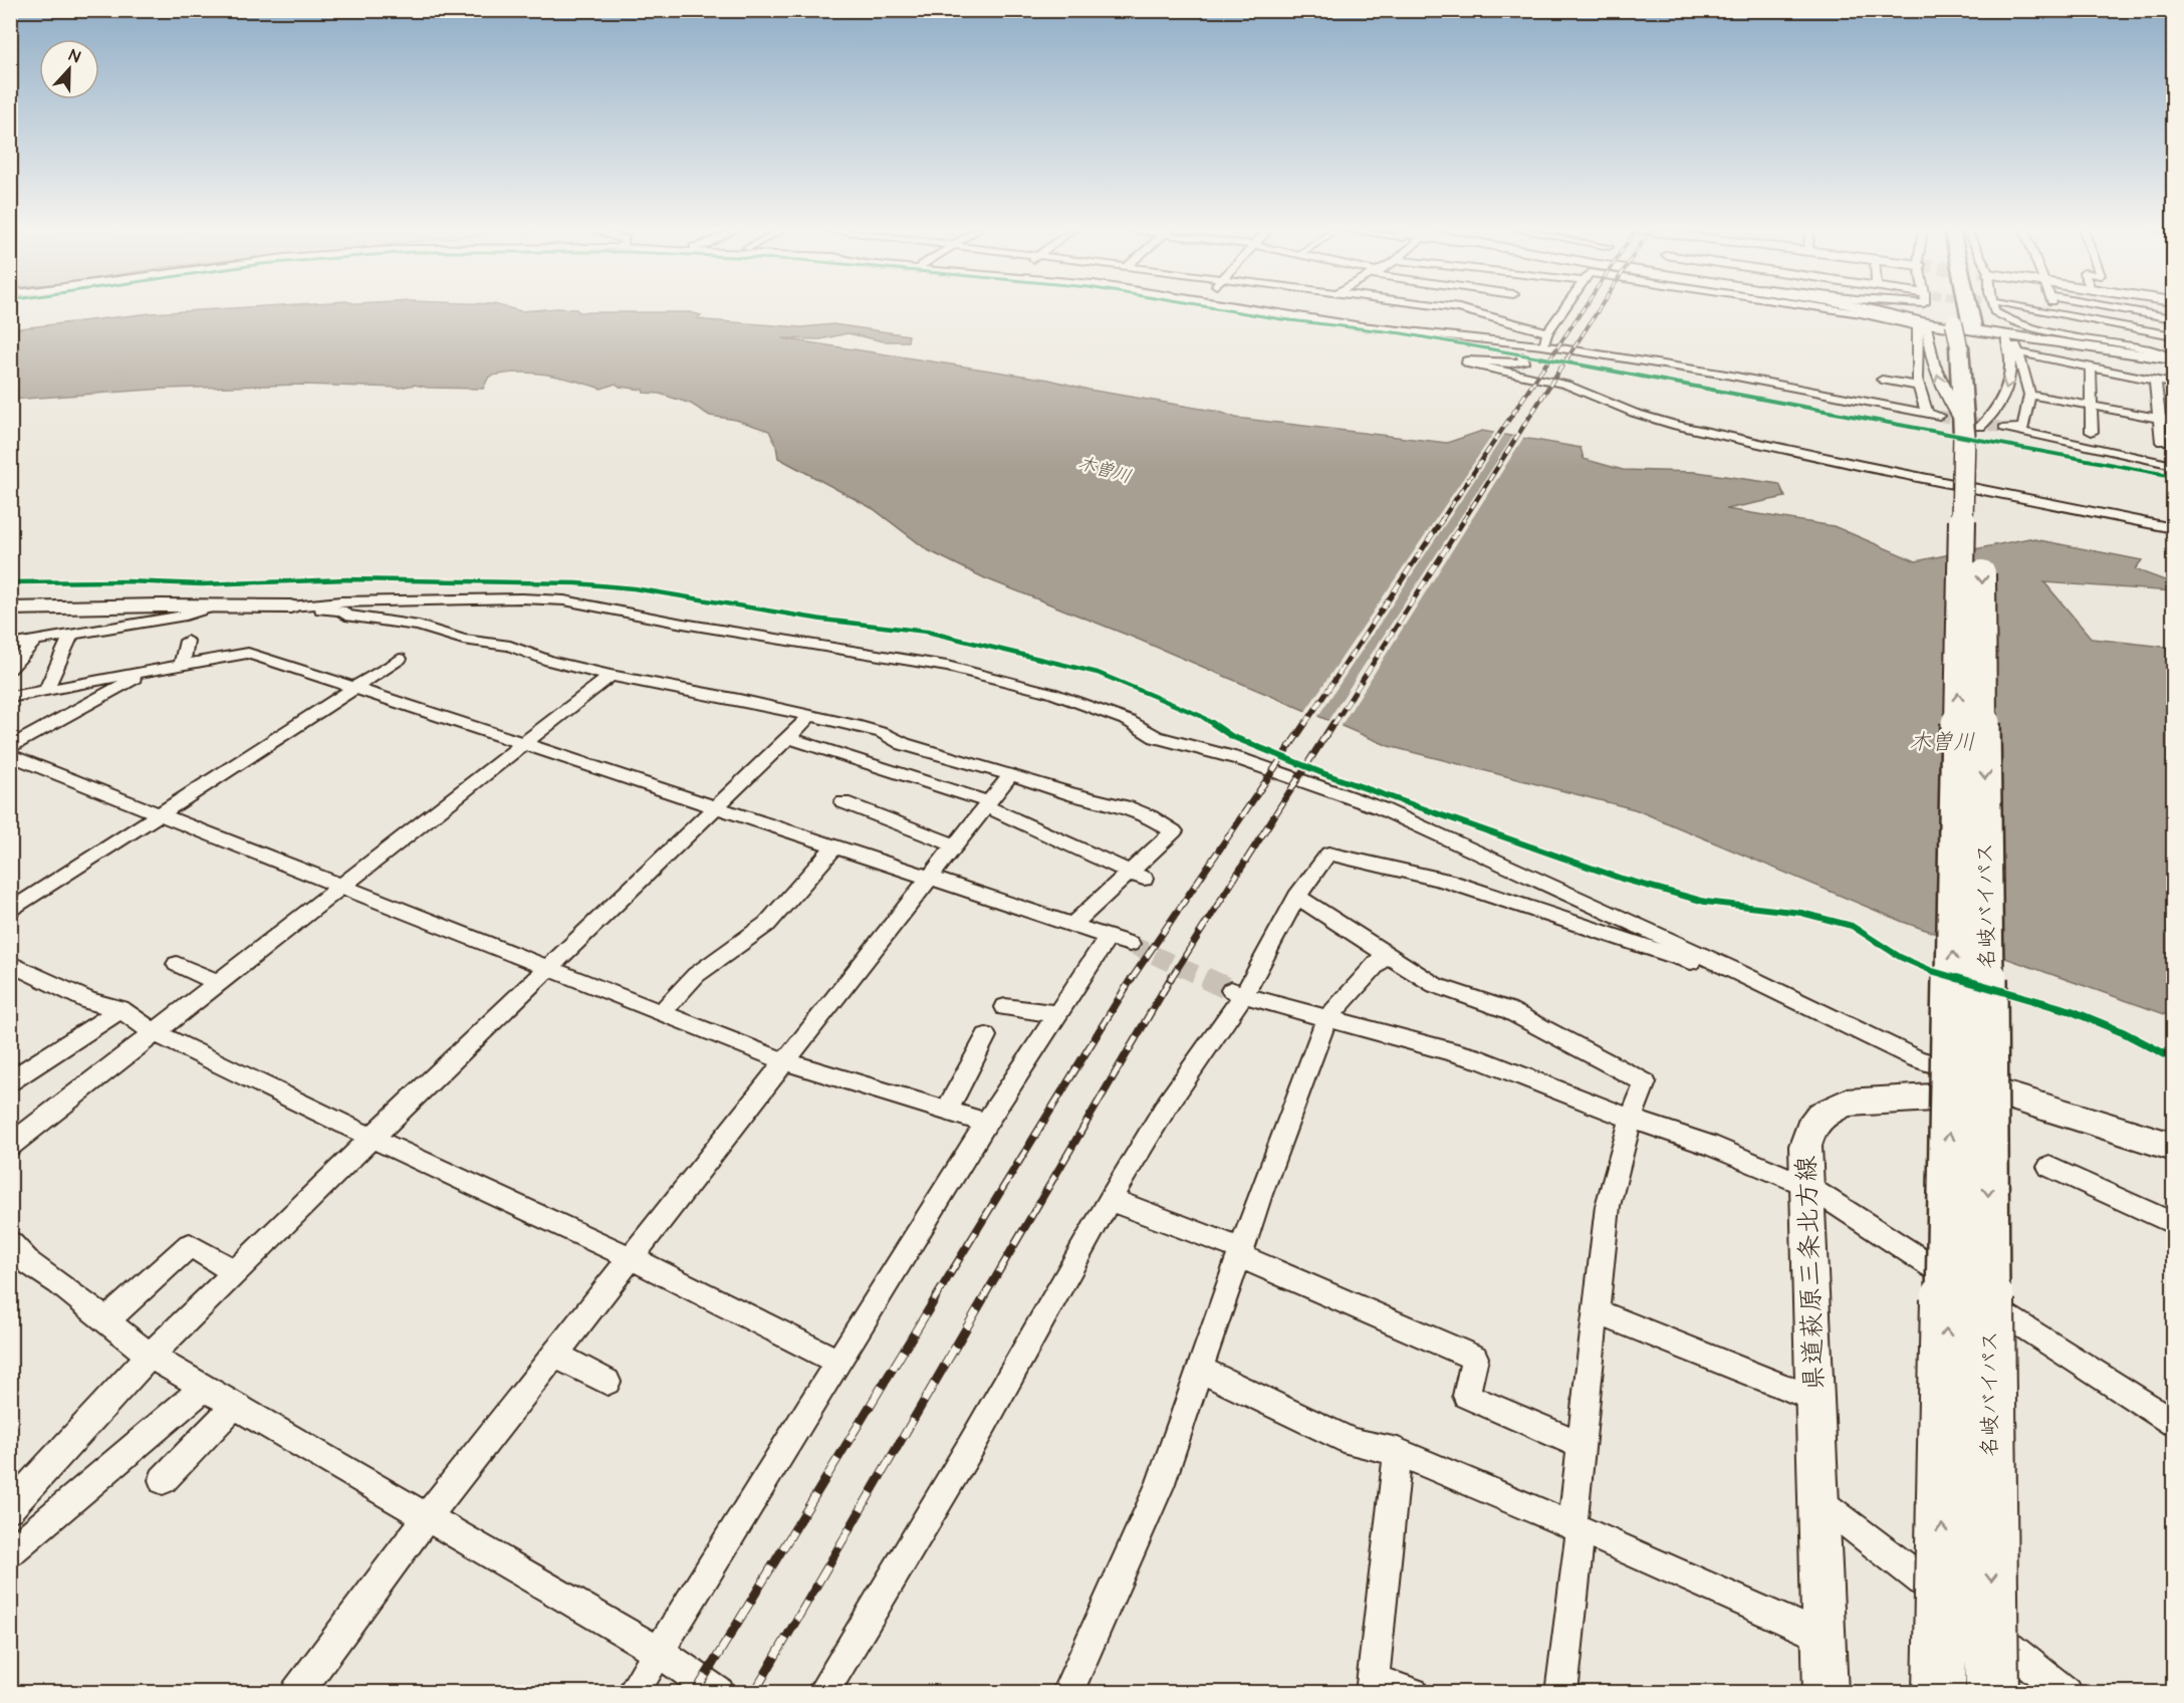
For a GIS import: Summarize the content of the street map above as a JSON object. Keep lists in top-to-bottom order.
{
  "streets": {
    "highway": ["名岐バイパス"],
    "street": ["県道萩原三条北方線"]
  },
  "water": ["木曽川"],
  "north": "top"
}
